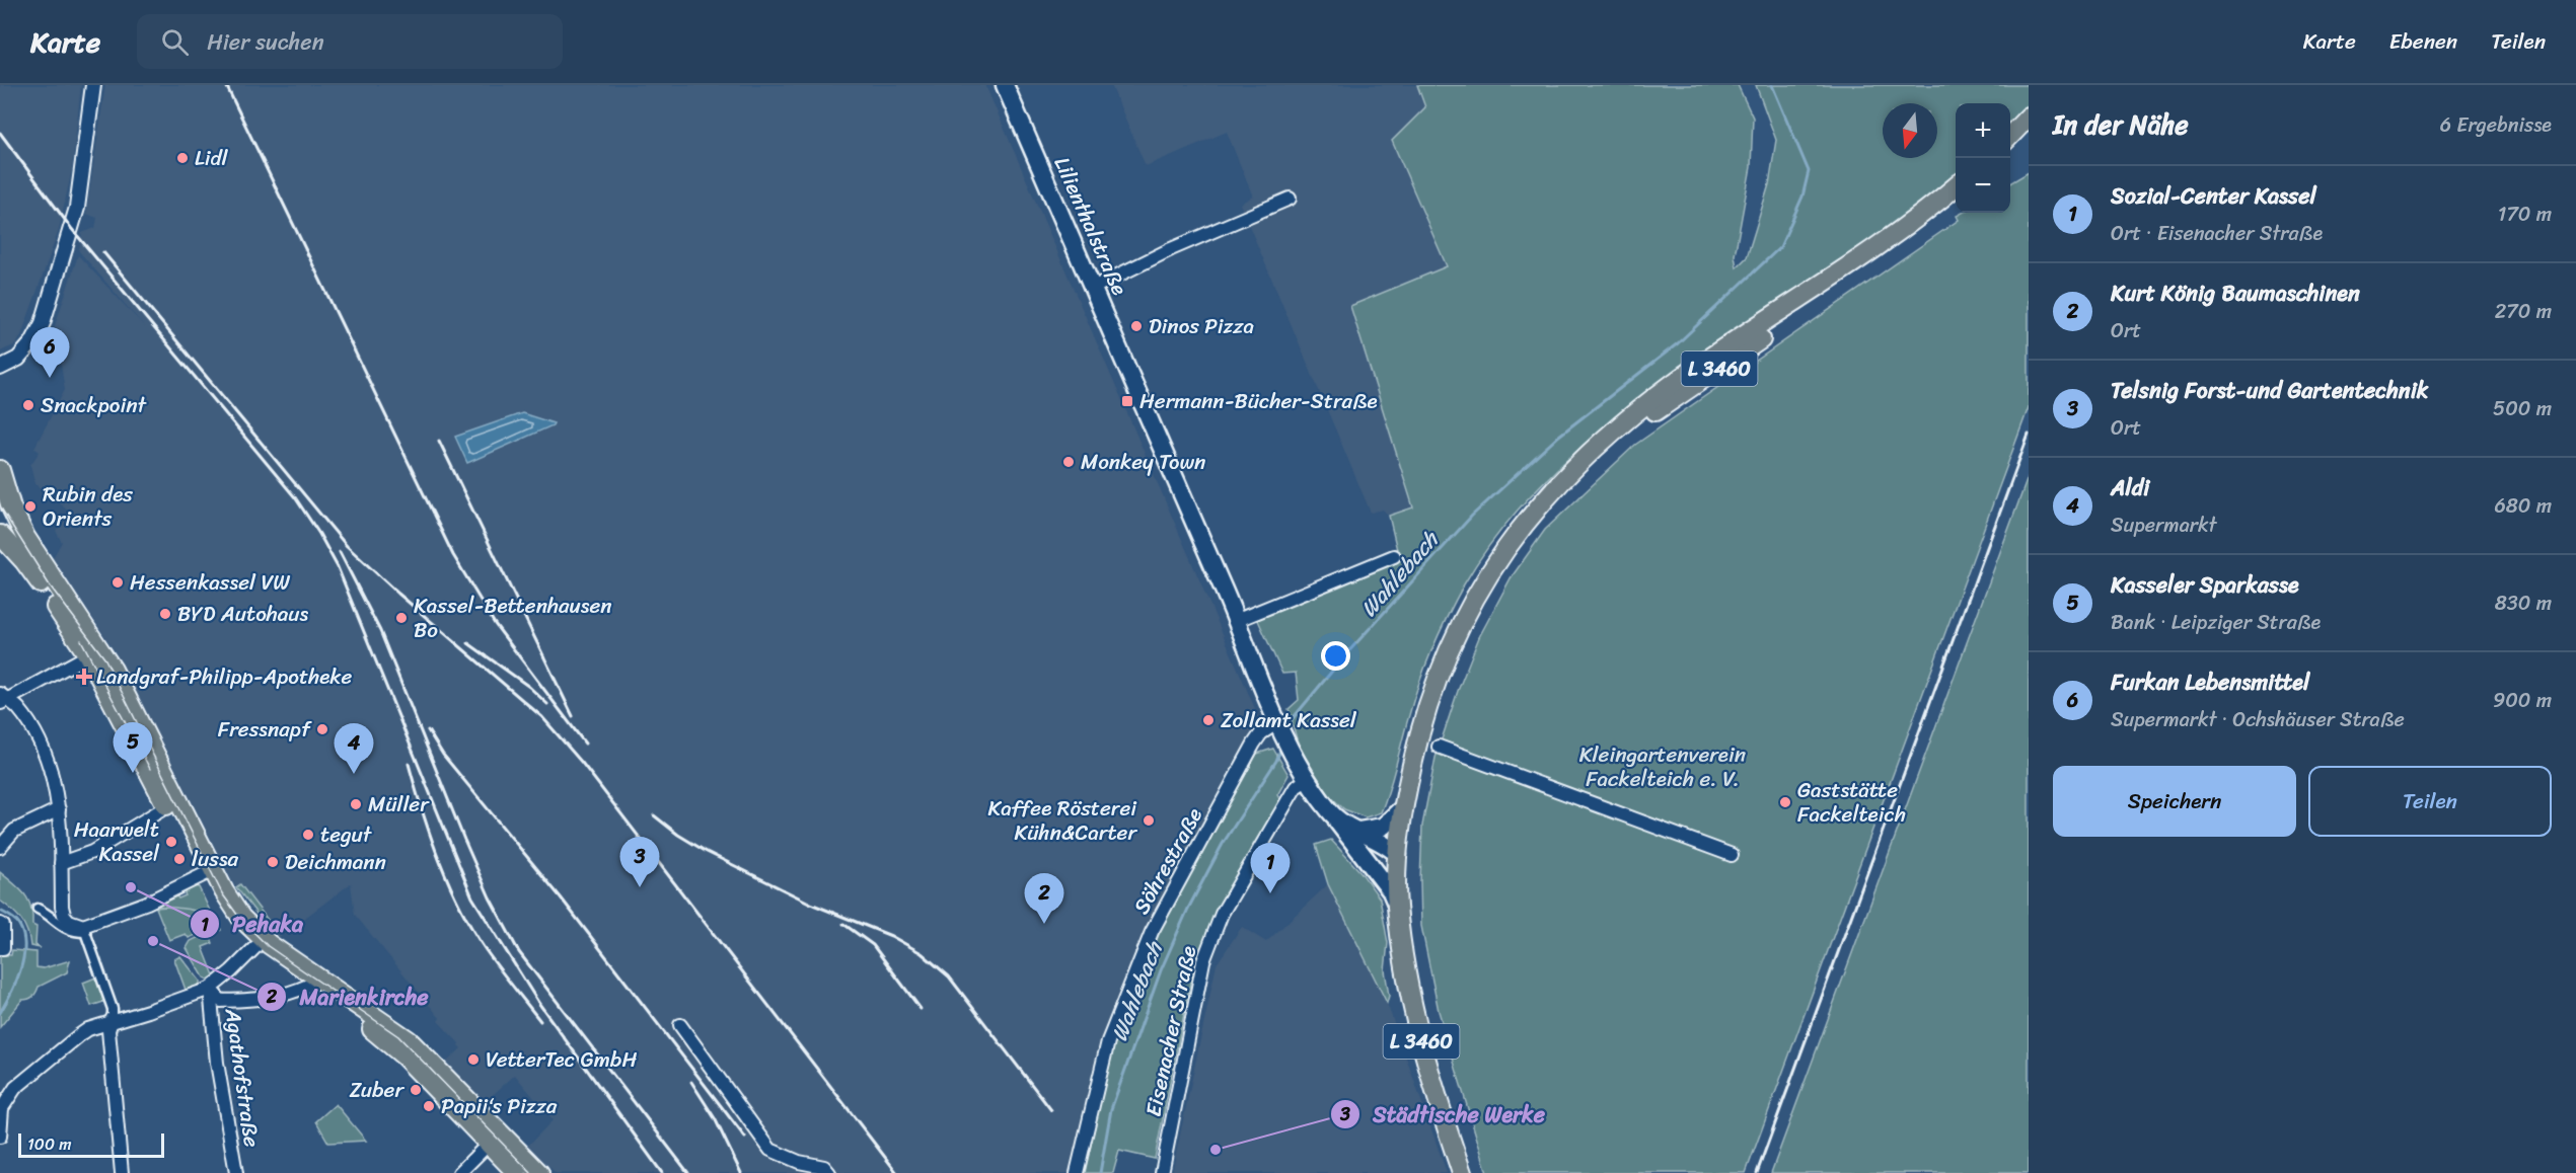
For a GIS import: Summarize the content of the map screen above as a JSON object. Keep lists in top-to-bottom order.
{
  "streets": {
    "main road": ["Lilienthalstraße", "L 3460"],
    "street": ["Söhrestraße", "Eisenacher Straße", "Agathofstraße"]
  },
  "crossings": [
    ["Lilienthalstraße", "L 3460"],
    ["Lilienthalstraße", "Söhrestraße"],
    ["Lilienthalstraße", "Eisenacher Straße"]
  ],
  "water": ["Wahlebach"],
  "parks": ["Kleingartenverein Fackelteich e. V."],
  "places": {
    "other": [
      "Lidl",
      "Dinos Pizza",
      "Snackpoint",
      "Monkey Town",
      "Rubin des Orients",
      "Hessenkassel VW",
      "BYD Autohaus",
      "Kassel-Bettenhausen Bo",
      "Zollamt Kassel",
      "Fressnapf",
      "Gaststätte Fackelteich",
      "Müller",
      "Kaffee Rösterei Kühn&Carter",
      "tegut",
      "Haarwelt Kassel",
      "lussa",
      "Deichmann",
      "Pehaka",
      "Marienkirche",
      "VetterTec GmbH",
      "Zuber",
      "Papii‘s Pizza",
      "Städtische Werke"
    ],
    "transit": ["Hermann-Bücher-Straße"],
    "health": ["Landgraf-Philipp-Apotheke"]
  },
  "scale_bar": "100 m",
  "north": "bottom",
  "page": {
    "header": "Karte",
    "search": "Hier suchen",
    "nav": ["Karte", "Ebenen", "Teilen"],
    "heading": ["In der Nähe", "6 Ergebnisse"],
    "map_buttons": ["+", "−"],
    "list": [
      {
        "mark": "1",
        "name": "Sozial-Center Kassel",
        "note": "Ort · Eisenacher Straße",
        "value": "170 m"
      },
      {
        "mark": "2",
        "name": "Kurt König Baumaschinen",
        "note": "Ort",
        "value": "270 m"
      },
      {
        "mark": "3",
        "name": "Telsnig Forst-und Gartentechnik",
        "note": "Ort",
        "value": "500 m"
      },
      {
        "mark": "4",
        "name": "Aldi",
        "note": "Supermarkt",
        "value": "680 m"
      },
      {
        "mark": "5",
        "name": "Kasseler Sparkasse",
        "note": "Bank · Leipziger Straße",
        "value": "830 m"
      },
      {
        "mark": "6",
        "name": "Furkan Lebensmittel",
        "note": "Supermarkt · Ochshäuser Straße",
        "value": "900 m"
      }
    ],
    "pins": [
      "6",
      "5",
      "4",
      "3",
      "1",
      "2"
    ],
    "buttons": ["Speichern", "Teilen"],
    "scale": "100 m"
  }
}
